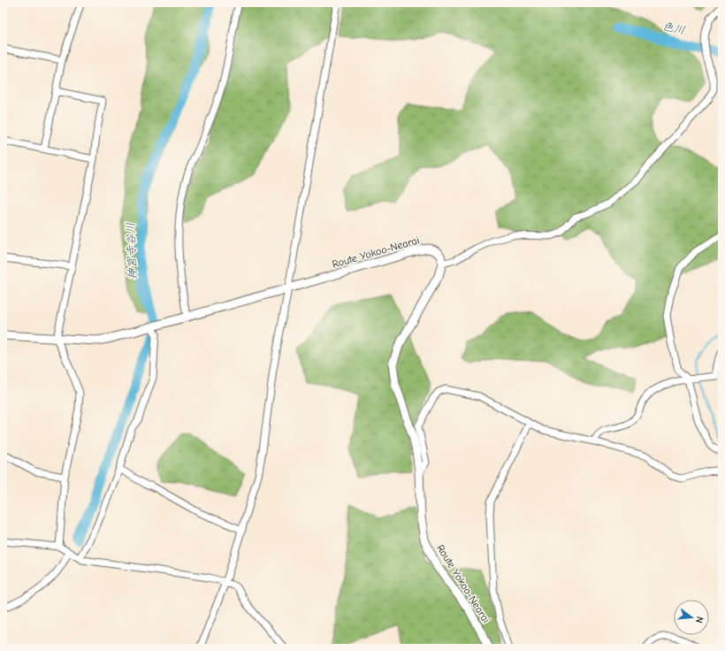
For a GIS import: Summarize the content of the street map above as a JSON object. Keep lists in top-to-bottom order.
{
  "streets": {
    "main road": ["Route Yokoo-Nearai"]
  },
  "water": ["色川", "神宮寺谷川"],
  "north": "right"
}
